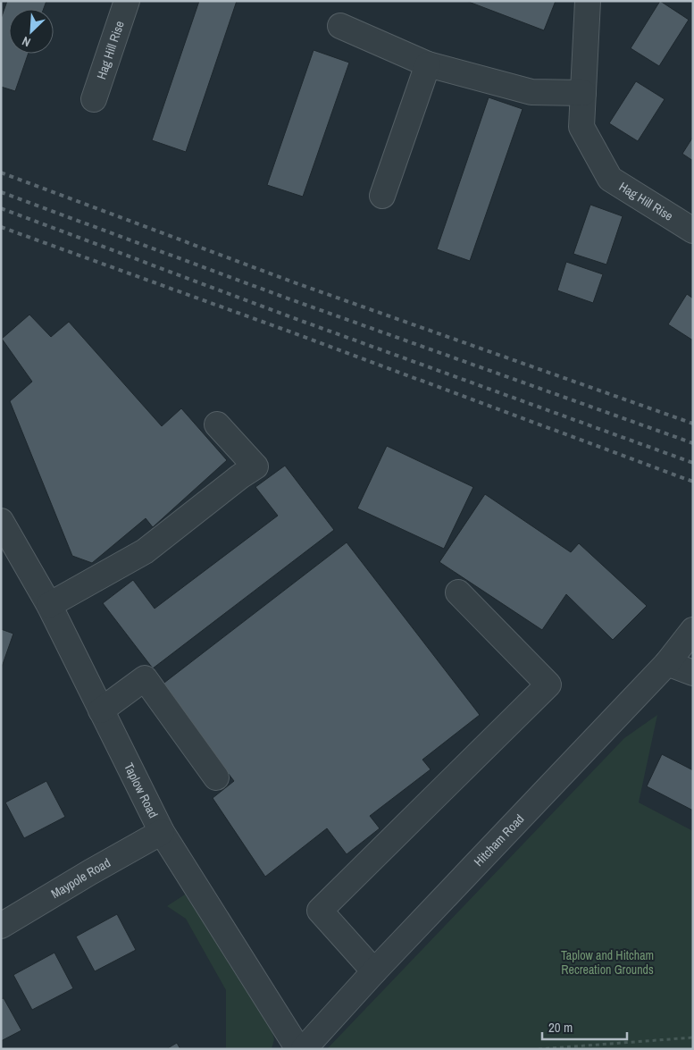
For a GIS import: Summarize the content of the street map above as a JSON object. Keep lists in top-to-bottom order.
{
  "streets": {
    "street": [
      "Hag Hill Rise",
      "Taplow Road",
      "Hitcham Road",
      "Maypole Road"
    ]
  },
  "crossings": [
    ["Taplow Road", "Maypole Road"]
  ],
  "parks": ["Taplow and Hitcham Recreation Grounds"],
  "scale_bar": "20 m",
  "north": "bottom left"
}
